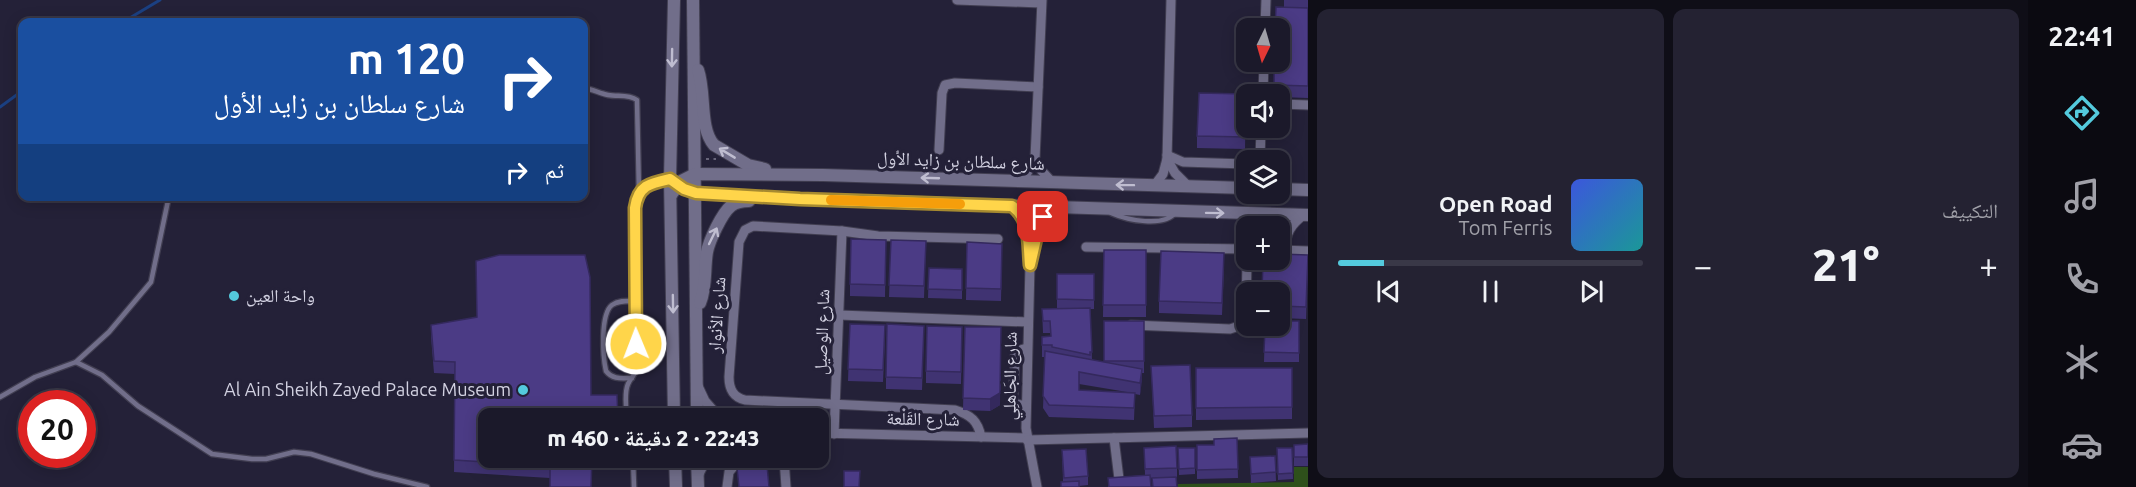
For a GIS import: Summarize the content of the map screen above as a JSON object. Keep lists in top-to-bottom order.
{
  "streets": {
    "main road": ["شارع سلطان بن زايد الأول"],
    "street": [
      "شارع الأنوار",
      "شارع الوصيل",
      "شارع الجَاهلِي",
      "شارع القَلْعة"
    ]
  },
  "crossings": [
    ["شارع الأنوار", "شارع الوصيل"],
    ["شارع الأنوار", "شارع القَلْعة"],
    ["شارع الوصيل", "شارع القَلْعة"],
    ["شارع الجَاهلِي", "شارع القَلْعة"]
  ],
  "places": ["واحة العين", "Al Ain Sheikh Zayed Palace Museum"],
  "north": "bottom",
  "page": {
    "tabs": "22:41",
    "tile": "التكييف",
    "map_buttons": ["+", "−"],
    "turn": ["120 m", "شارع سلطان بن زايد الأول"],
    "then": "ثم",
    "song": ["Open Road", "Tom Ferris"],
    "heat": ["−", "21°", "+"],
    "limit": "20",
    "trip": "22:43 · 2 دقيقة · 460 m"
  }
}
